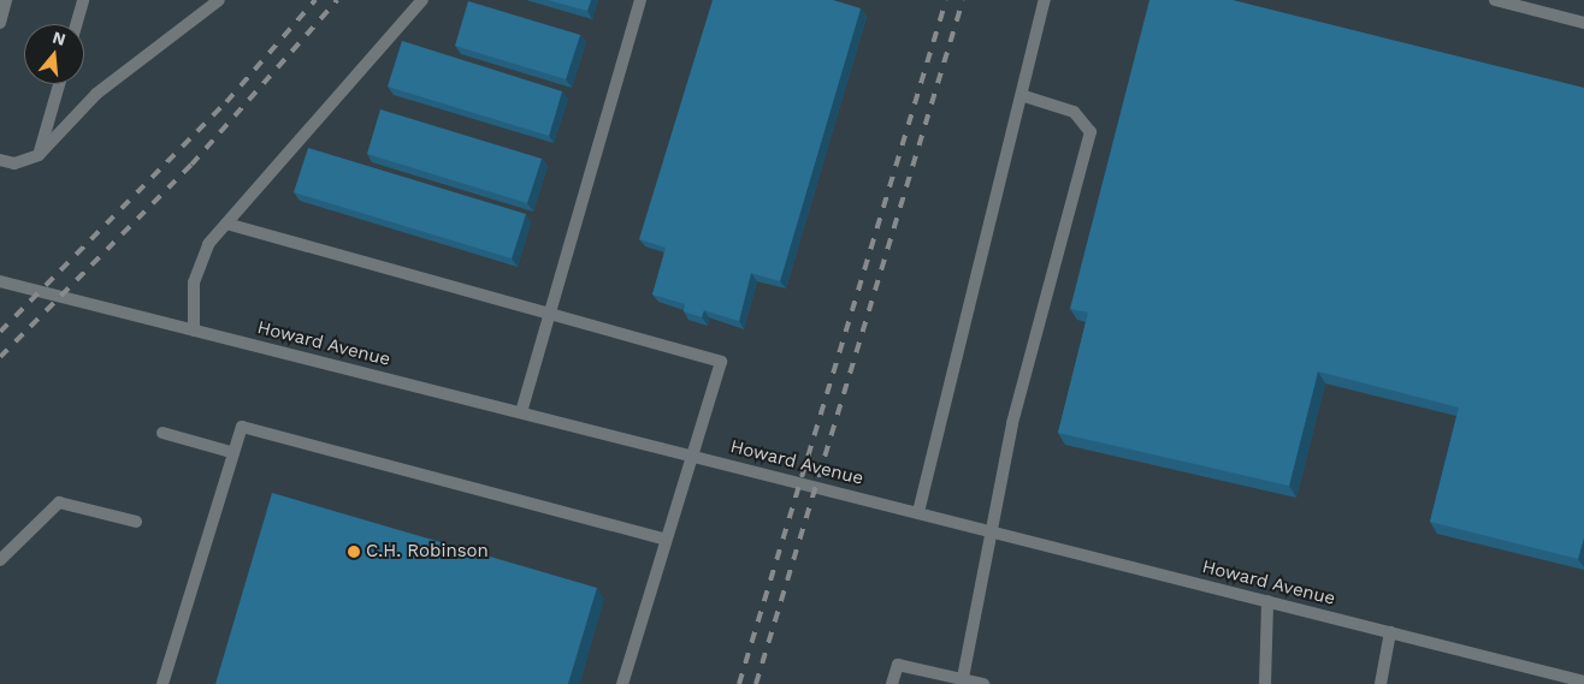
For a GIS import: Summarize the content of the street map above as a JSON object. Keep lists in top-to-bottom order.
{
  "streets": {
    "street": ["Howard Avenue"]
  },
  "places": ["C.H. Robinson"],
  "north": "top"
}
